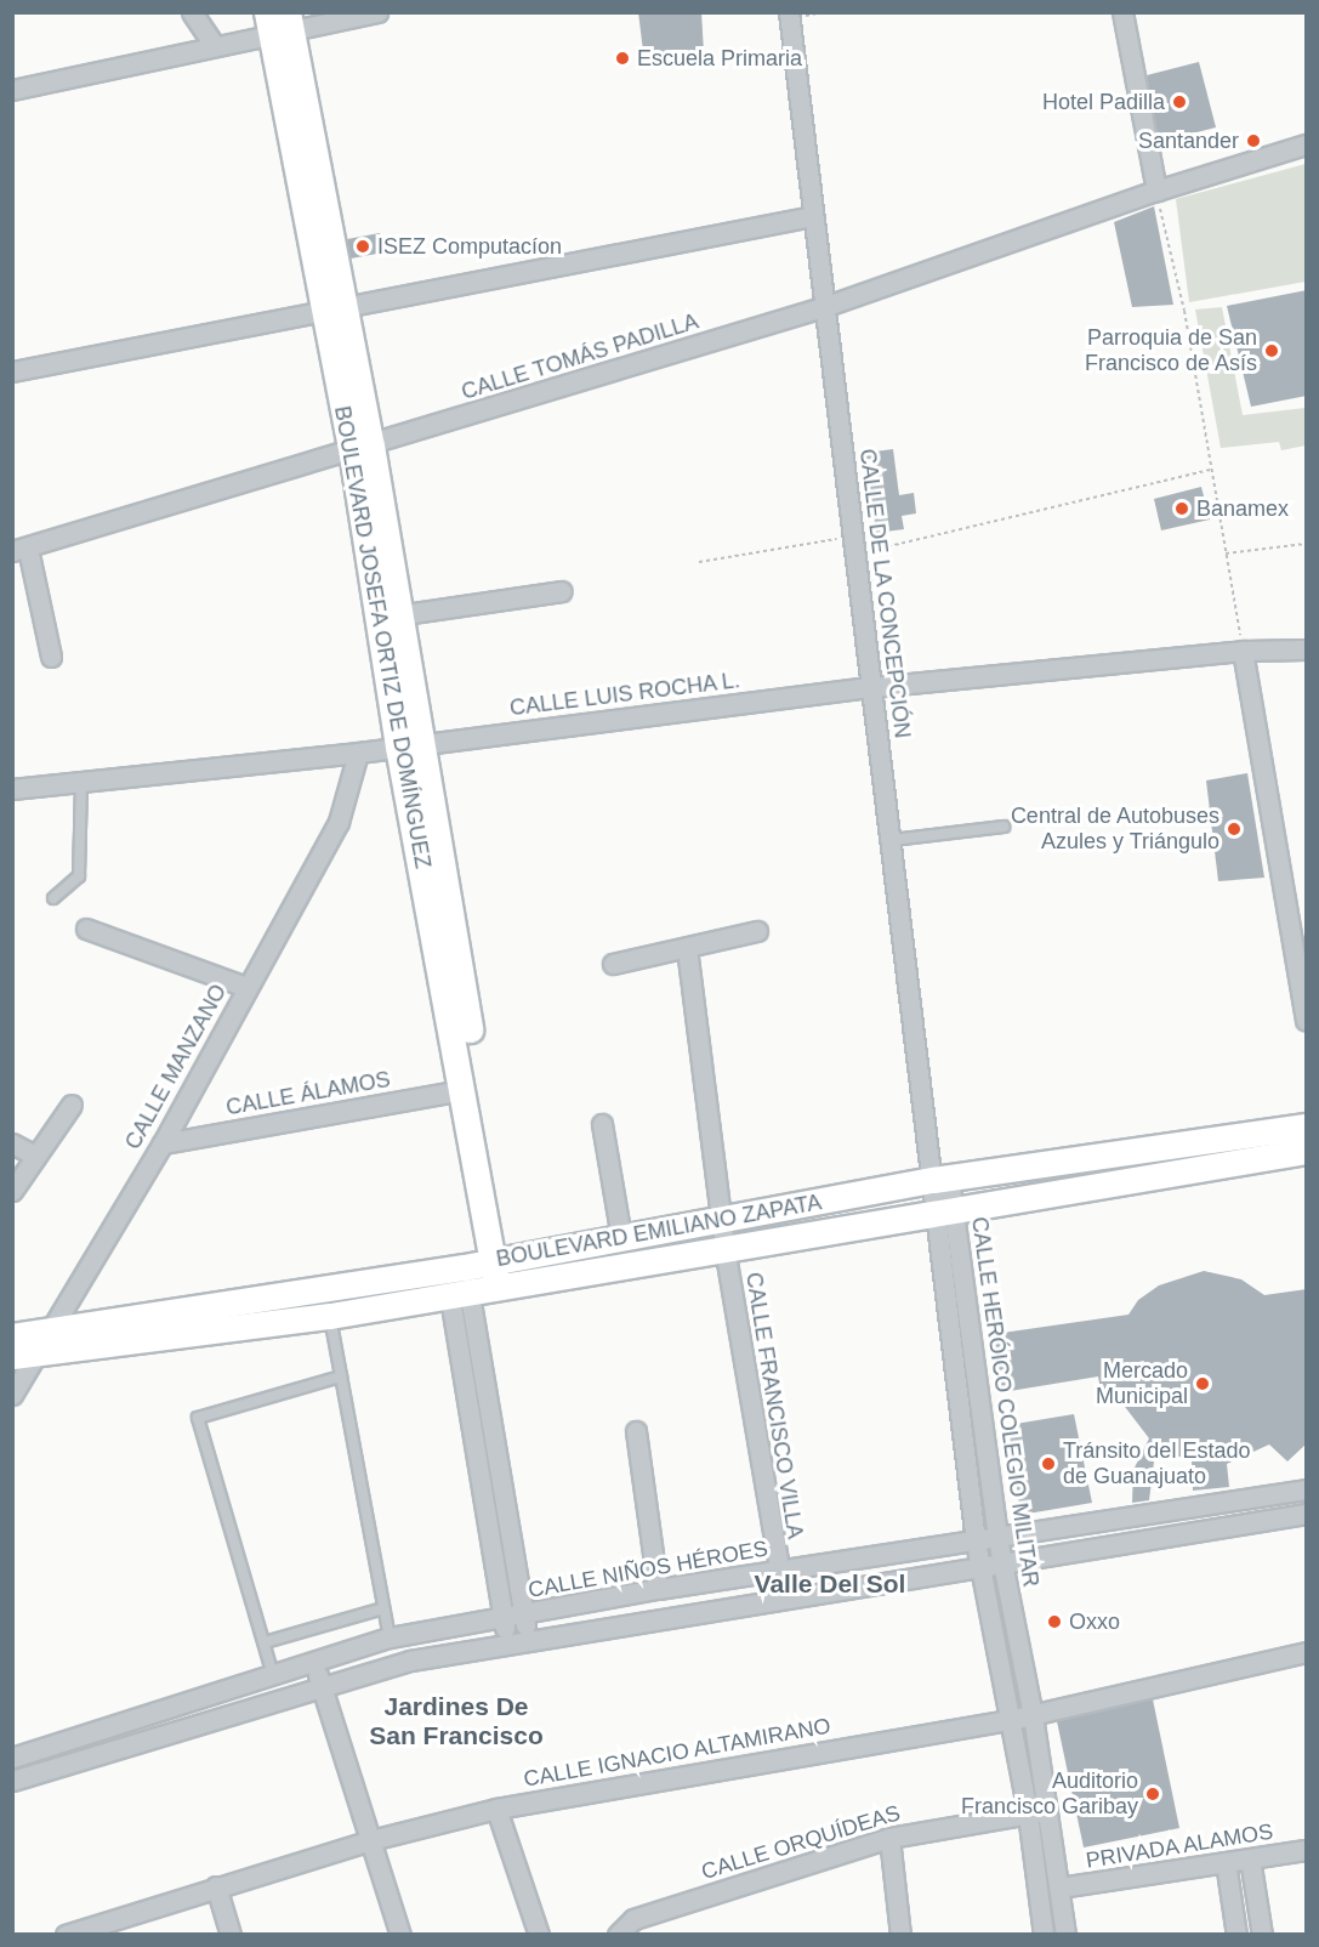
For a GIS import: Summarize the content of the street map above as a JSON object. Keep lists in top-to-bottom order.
{
  "streets": {
    "street": [
      "CALLE TOMÁS PADILLA",
      "CALLE DE LA CONCEPCIÓN",
      "BOULEVARD JOSEFA ORTIZ DE DOMÍNGUEZ",
      "CALLE LUIS ROCHA L.",
      "CALLE MANZANO",
      "CALLE ÁLAMOS",
      "BOULEVARD EMILIANO ZAPATA",
      "CALLE HERÓICO COLEGIO MILITAR",
      "CALLE FRANCISCO VILLA",
      "CALLE NIÑOS HÉROES",
      "CALLE IGNACIO ALTAMIRANO",
      "CALLE ORQUÍDEAS",
      "PRIVADA ALAMOS"
    ]
  },
  "crossings": [
    ["CALLE TOMÁS PADILLA", "CALLE DE LA CONCEPCIÓN"],
    ["CALLE TOMÁS PADILLA", "BOULEVARD JOSEFA ORTIZ DE DOMÍNGUEZ"],
    ["CALLE DE LA CONCEPCIÓN", "CALLE LUIS ROCHA L."],
    ["CALLE DE LA CONCEPCIÓN", "BOULEVARD EMILIANO ZAPATA"],
    ["CALLE DE LA CONCEPCIÓN", "CALLE HERÓICO COLEGIO MILITAR"],
    ["BOULEVARD JOSEFA ORTIZ DE DOMÍNGUEZ", "CALLE LUIS ROCHA L."],
    ["BOULEVARD JOSEFA ORTIZ DE DOMÍNGUEZ", "CALLE ÁLAMOS"],
    ["BOULEVARD JOSEFA ORTIZ DE DOMÍNGUEZ", "BOULEVARD EMILIANO ZAPATA"],
    ["CALLE LUIS ROCHA L.", "CALLE MANZANO"],
    ["CALLE MANZANO", "CALLE ÁLAMOS"],
    ["CALLE MANZANO", "BOULEVARD EMILIANO ZAPATA"],
    ["BOULEVARD EMILIANO ZAPATA", "CALLE HERÓICO COLEGIO MILITAR"],
    ["BOULEVARD EMILIANO ZAPATA", "CALLE FRANCISCO VILLA"],
    ["CALLE HERÓICO COLEGIO MILITAR", "CALLE NIÑOS HÉROES"],
    ["CALLE HERÓICO COLEGIO MILITAR", "CALLE IGNACIO ALTAMIRANO"],
    ["CALLE HERÓICO COLEGIO MILITAR", "CALLE ORQUÍDEAS"],
    ["CALLE HERÓICO COLEGIO MILITAR", "PRIVADA ALAMOS"],
    ["CALLE FRANCISCO VILLA", "CALLE NIÑOS HÉROES"]
  ],
  "districts": ["Valle Del Sol", "Jardines De San Francisco"],
  "places": [
    "Escuela Primaria",
    "Hotel Padilla",
    "Santander",
    "ISEZ Computacíon",
    "Parroquia de San Francisco de Asís",
    "Banamex",
    "Central de Autobuses Azules y Triángulo",
    "Mercado Municipal",
    "Tránsito del Estado de Guanajuato",
    "Oxxo",
    "Auditorio Francisco Garibay"
  ]
}
